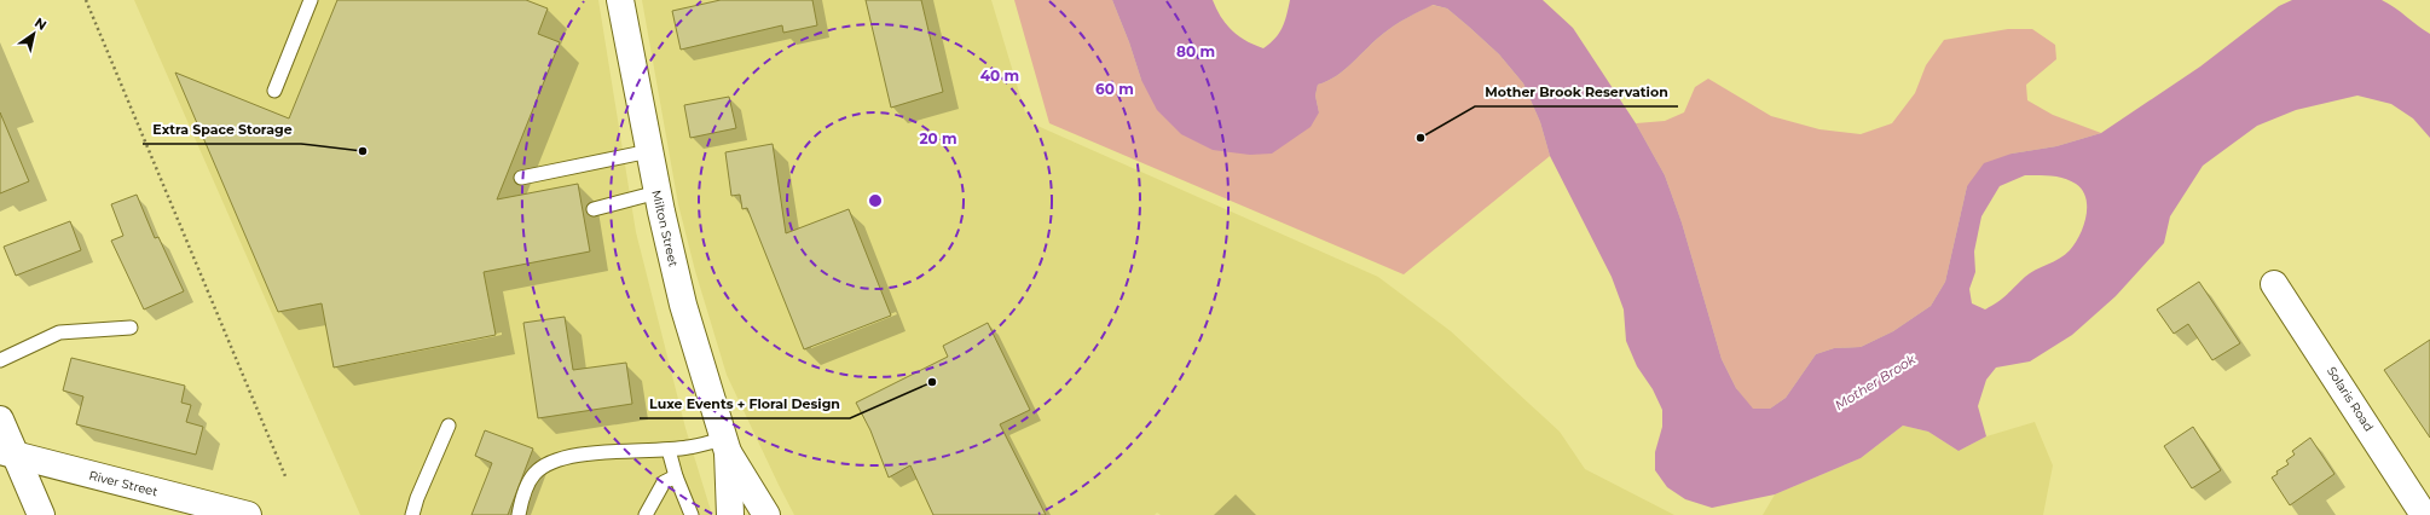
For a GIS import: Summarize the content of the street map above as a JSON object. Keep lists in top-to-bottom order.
{
  "streets": {
    "street": ["Milton Street", "Solaris Road", "River Street"]
  },
  "water": ["Mother Brook"],
  "places": ["Mother Brook Reservation", "Extra Space Storage", "Luxe Events + Floral Design"],
  "north": "top right",
  "rings": [
    "80 m",
    "40 m",
    "60 m",
    "20 m"
  ]
}
